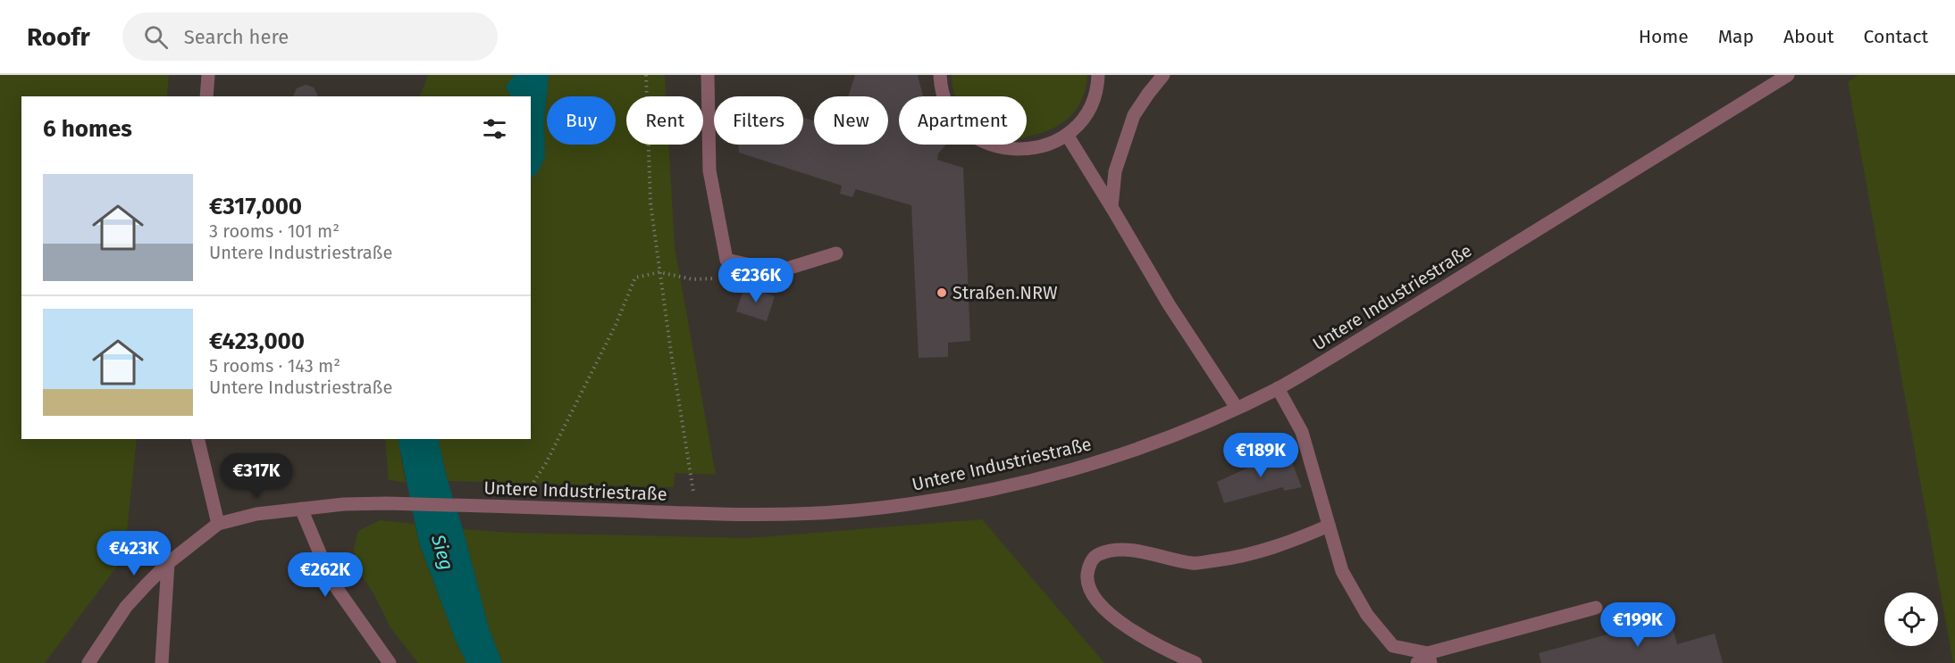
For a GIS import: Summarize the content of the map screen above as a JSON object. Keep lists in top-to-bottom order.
{
  "streets": {
    "street": ["Untere Industriestraße"]
  },
  "water": ["Sieg"],
  "places": ["Straßen.NRW"],
  "page": {
    "header": "Roofr",
    "search": "Search here",
    "nav": [
      "Home",
      "Map",
      "About",
      "Contact"
    ],
    "chip": [
      "Buy",
      "Rent",
      "Filters",
      "New",
      "Apartment"
    ],
    "heading": "6 homes",
    "list": [
      {
        "name": "€317,000",
        "note": "3 rooms · 101 m² · Untere Industriestraße"
      },
      {
        "name": "€423,000",
        "note": "5 rooms · 143 m² · Untere Industriestraße"
      }
    ],
    "price": [
      "€236K",
      "€189K",
      "€317K",
      "€423K",
      "€262K",
      "€199K"
    ]
  }
}
